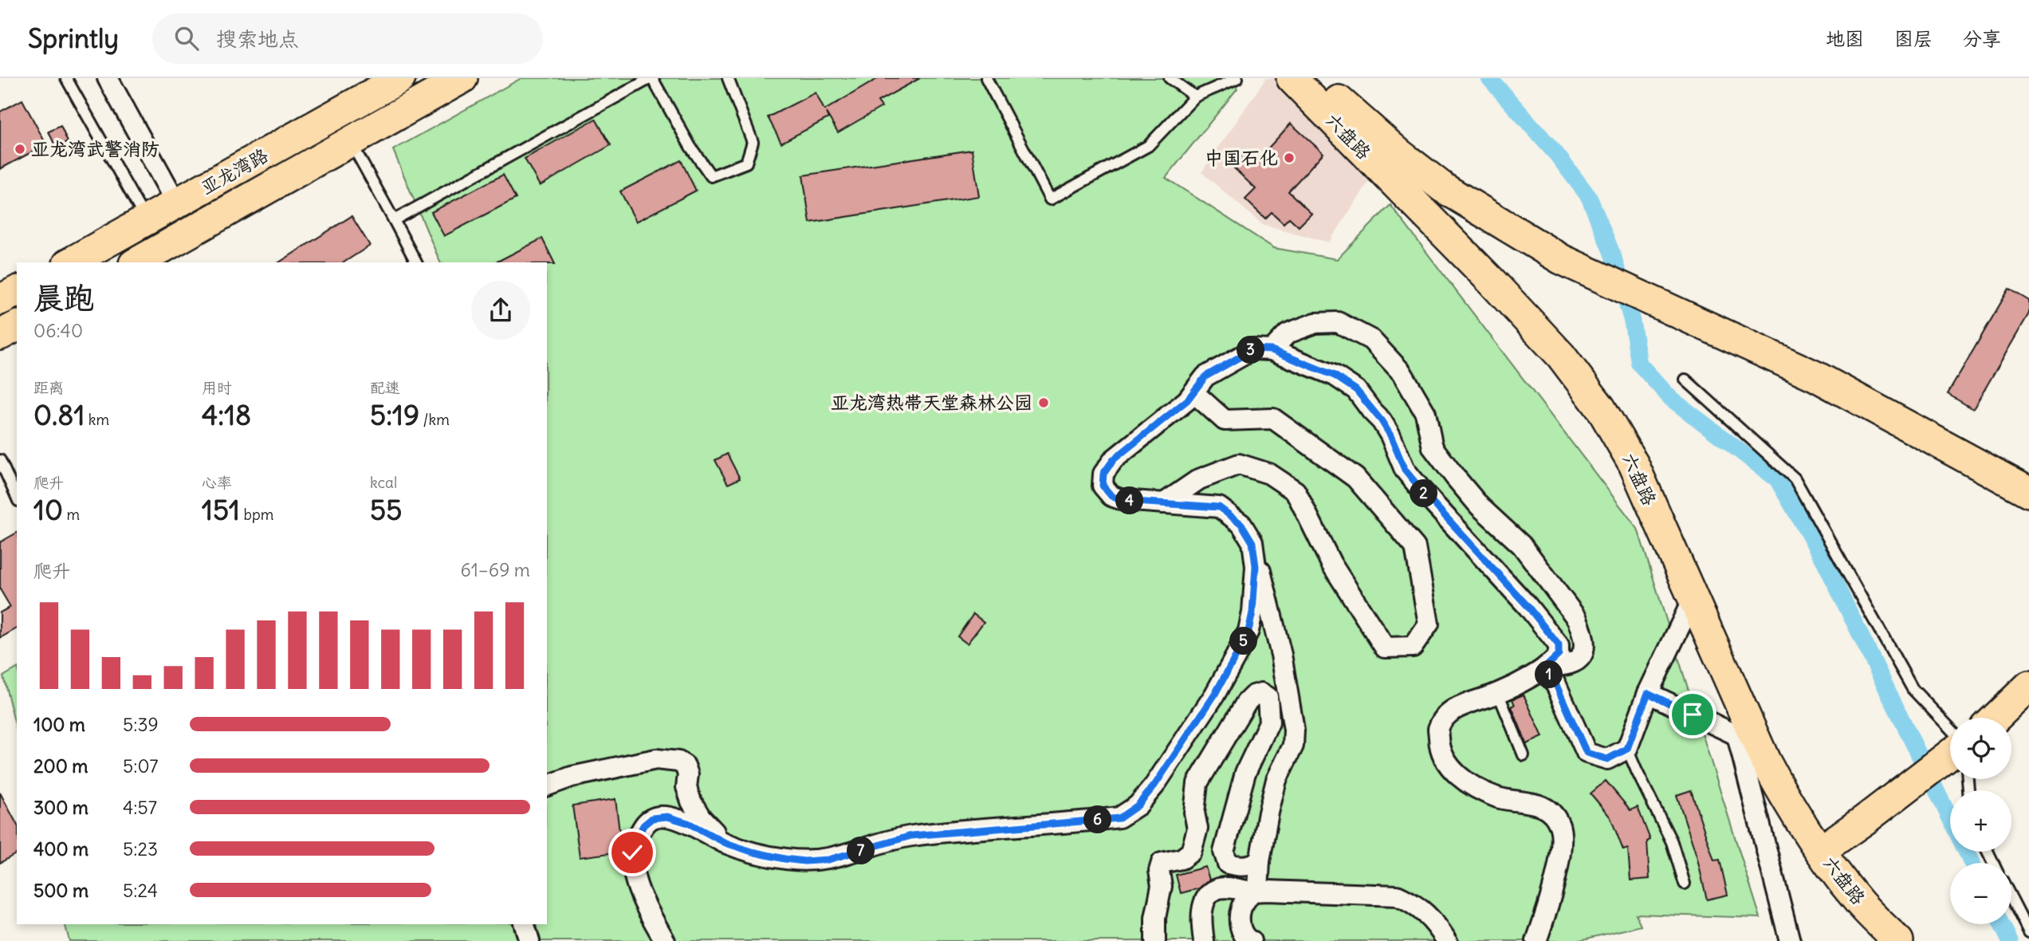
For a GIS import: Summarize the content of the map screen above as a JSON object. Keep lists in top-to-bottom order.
{
  "streets": {
    "main road": ["六盘路", "亚龙湾路"]
  },
  "places": ["亚龙湾武警消防", "中国石化", "亚龙湾热带天堂森林公园"],
  "page": {
    "header": "Sprintly",
    "search": "搜索地点",
    "nav": ["地图", "图层", "分享"],
    "heading": ["晨跑", "06:40"],
    "pins": [
      "3",
      "2",
      "4",
      "5",
      "1",
      "6",
      "7"
    ],
    "stats": [
      ["距离", "0.81 km"],
      ["用时", "4:18"],
      ["配速", "5:19 /km"],
      ["爬升", "10 m"],
      ["心率", "151 bpm"],
      ["kcal", "55"]
    ],
    "chart": ["爬升", "61–69 m"],
    "list": [
      {
        "name": "100 m",
        "note": "5:39"
      },
      {
        "name": "200 m",
        "note": "5:07"
      },
      {
        "name": "300 m",
        "note": "4:57"
      },
      {
        "name": "400 m",
        "note": "5:23"
      },
      {
        "name": "500 m",
        "note": "5:24"
      }
    ],
    "map_buttons": ["+", "−"]
  }
}
